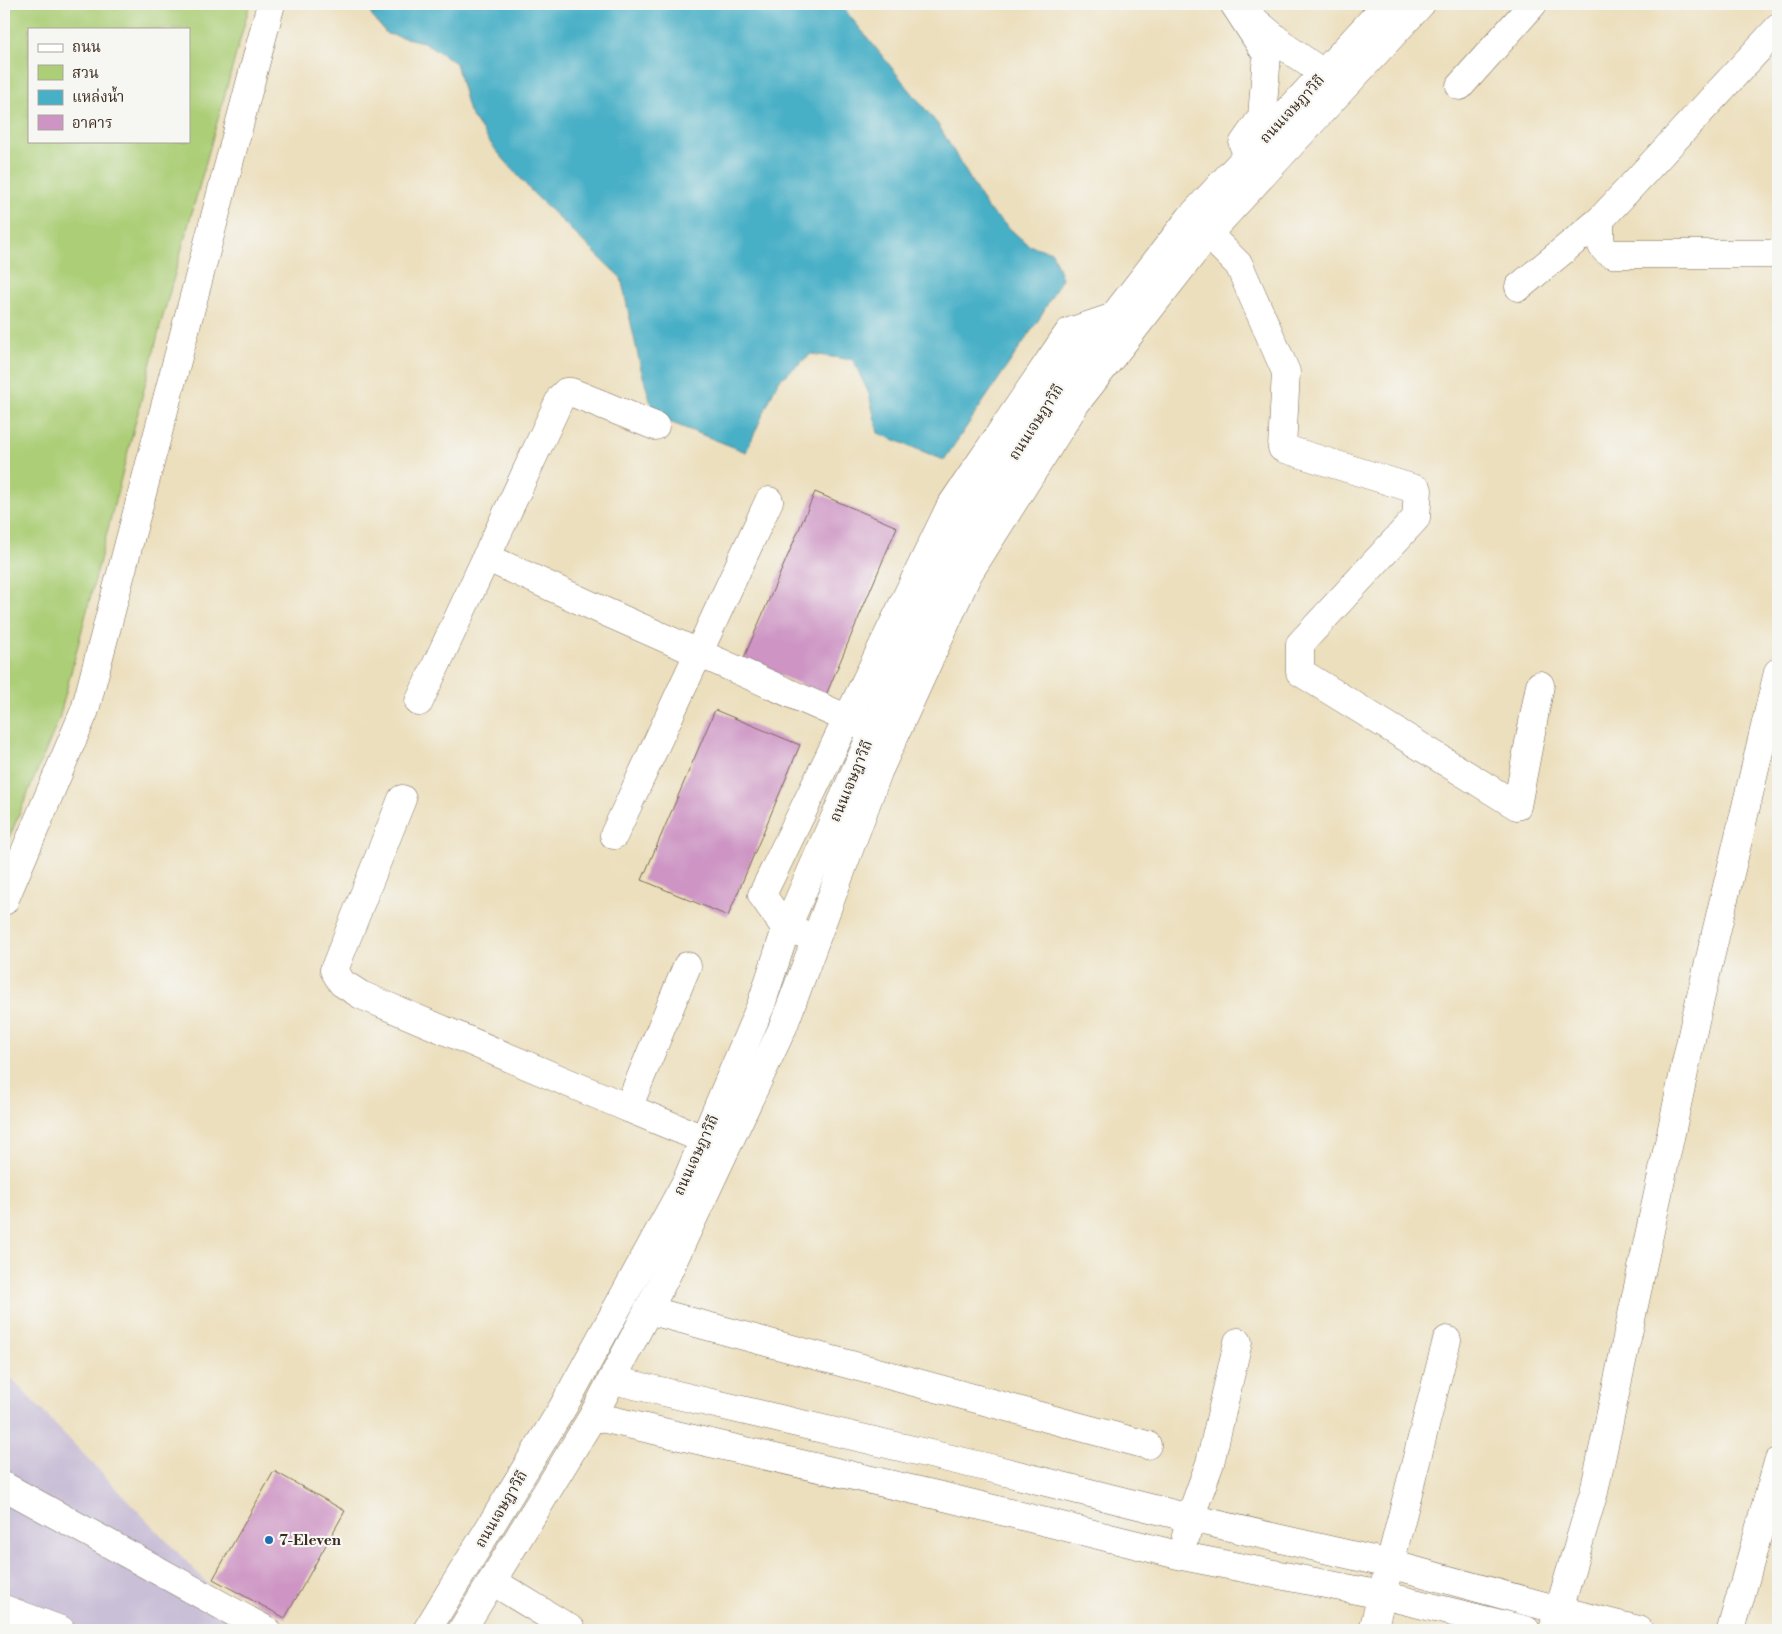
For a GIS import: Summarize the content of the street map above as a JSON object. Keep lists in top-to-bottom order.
{
  "streets": {
    "street": ["ถนนเจษฎาวิถี"]
  },
  "places": ["7-Eleven"],
  "legend": [
    "ถนน",
    "สวน",
    "แหล่งน้ำ",
    "อาคาร"
  ]
}
